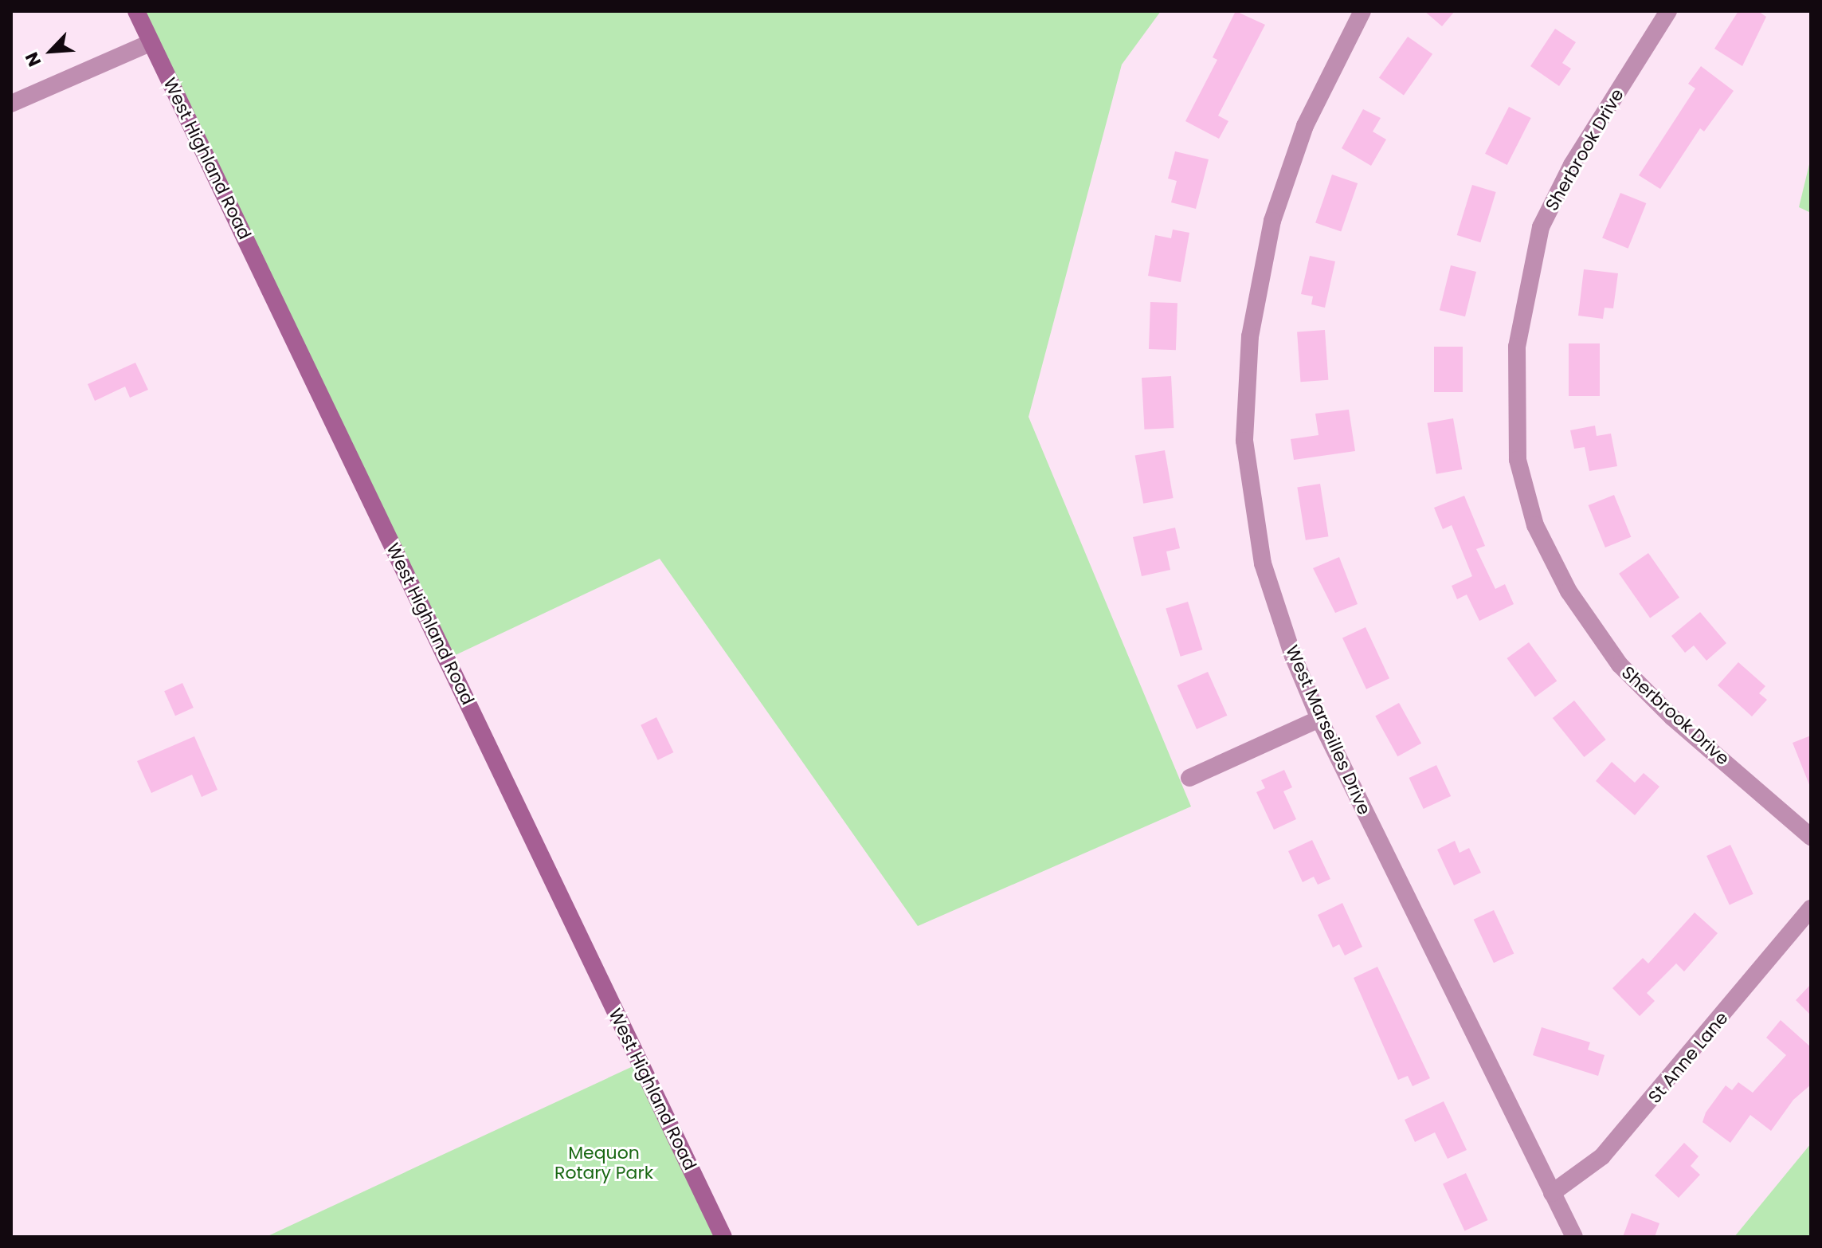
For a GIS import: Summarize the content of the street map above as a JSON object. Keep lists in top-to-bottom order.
{
  "streets": {
    "main road": ["West Highland Road"],
    "street": ["Sherbrook Drive", "West Marseilles Drive", "St Anne Lane"]
  },
  "crossings": [
    ["West Marseilles Drive", "St Anne Lane"]
  ],
  "parks": ["Mequon Rotary Park"],
  "north": "bottom left"
}
